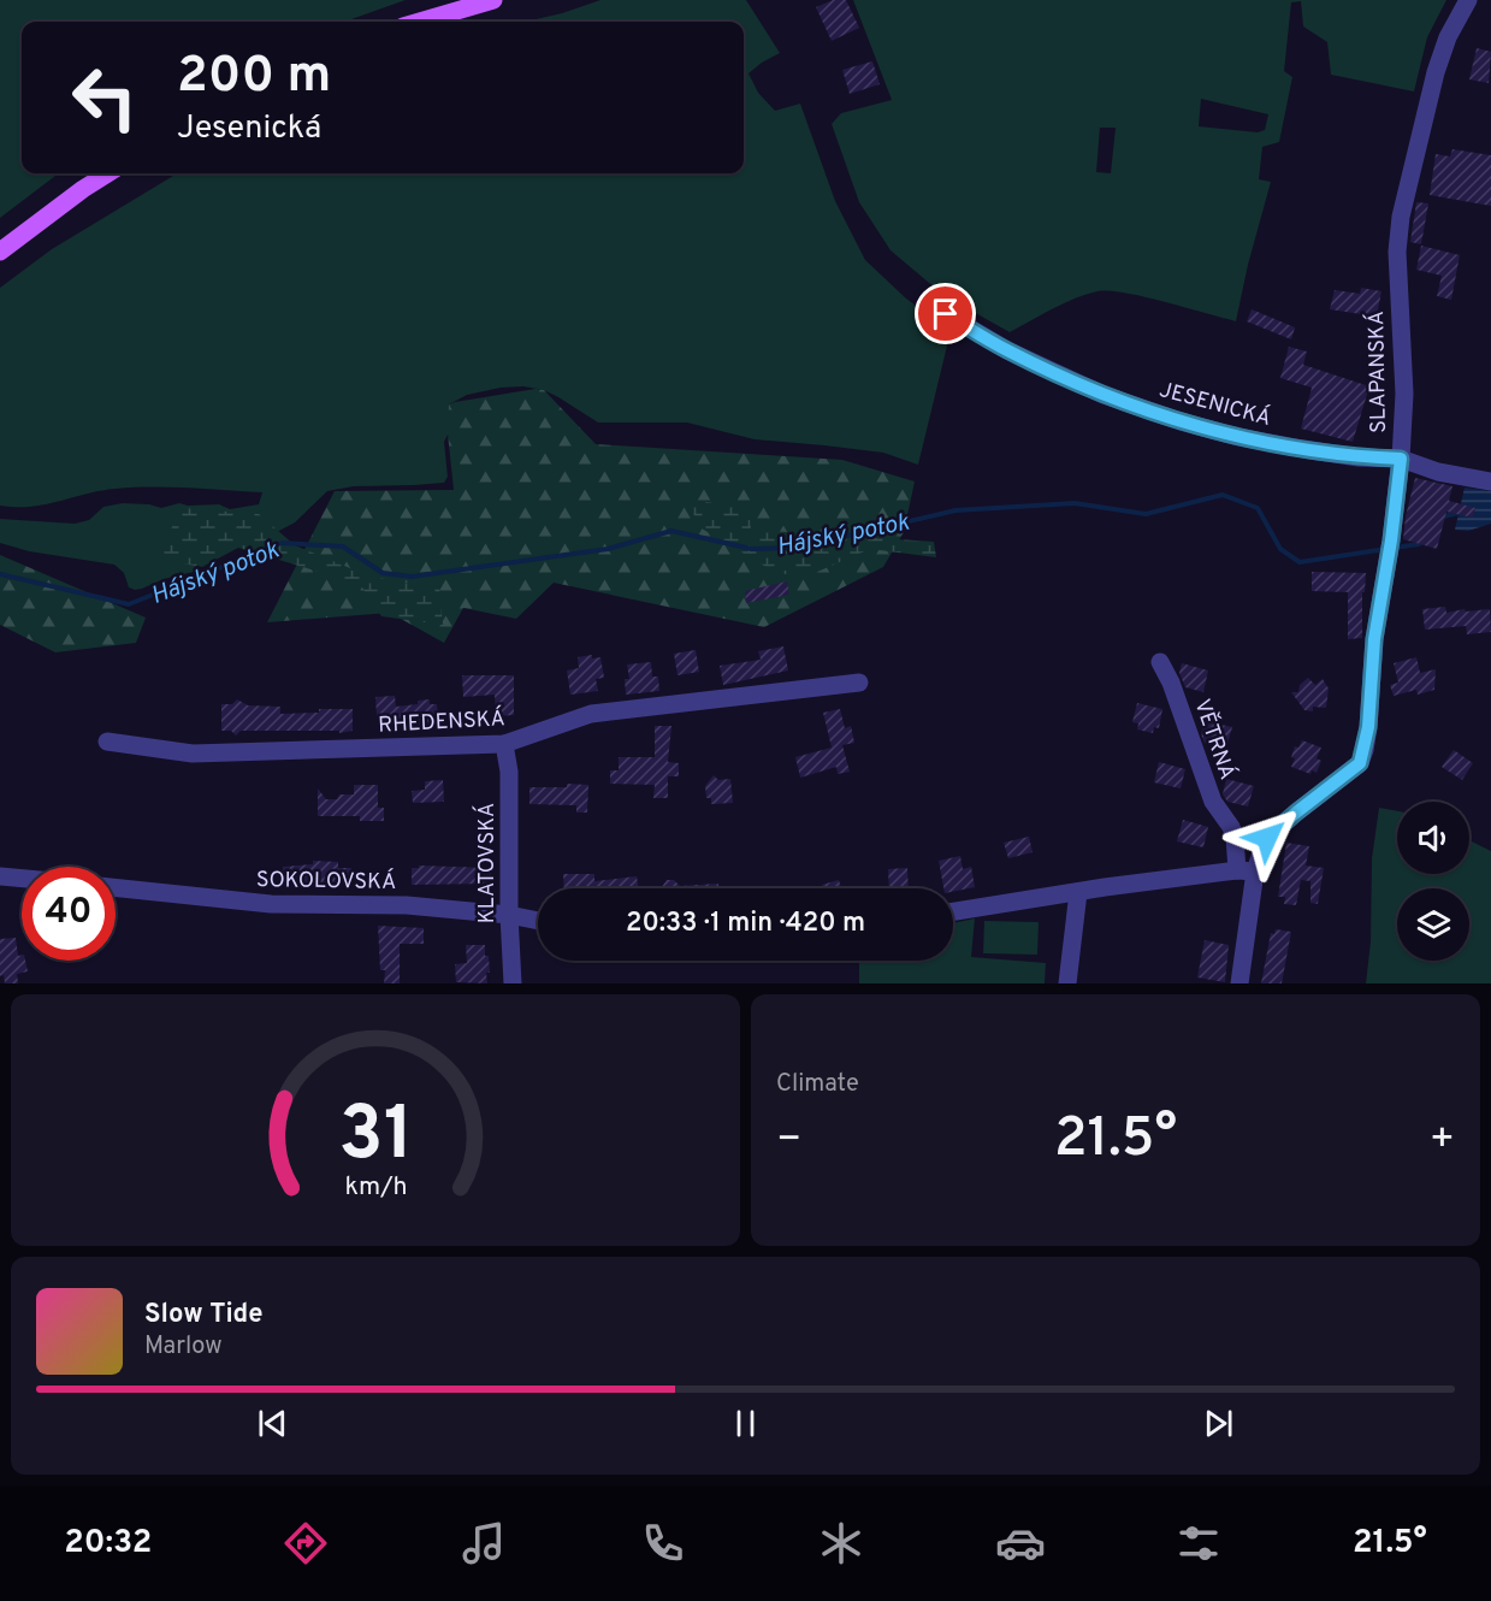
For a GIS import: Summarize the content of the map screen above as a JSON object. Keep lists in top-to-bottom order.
{
  "streets": {
    "street": [
      "SLAPANSKÁ",
      "JESENICKÁ",
      "RHEDENSKÁ",
      "VĚTRNÁ",
      "KLATOVSKÁ",
      "SOKOLOVSKÁ"
    ]
  },
  "crossings": [
    ["SLAPANSKÁ", "JESENICKÁ"],
    ["SLAPANSKÁ", "VĚTRNÁ"],
    ["RHEDENSKÁ", "KLATOVSKÁ"],
    ["KLATOVSKÁ", "SOKOLOVSKÁ"]
  ],
  "water": ["Hájský potok"],
  "page": {
    "turn": ["200 m", "Jesenická"],
    "limit": "40",
    "trip": "20:33 · 1 min · 420 m",
    "tile": "Climate",
    "heat": ["−", "21.5°", "+"],
    "song": ["Slow Tide", "Marlow"],
    "tabs": ["20:32", "21.5°"],
    "gauge": ["31", "km/h"]
  }
}
